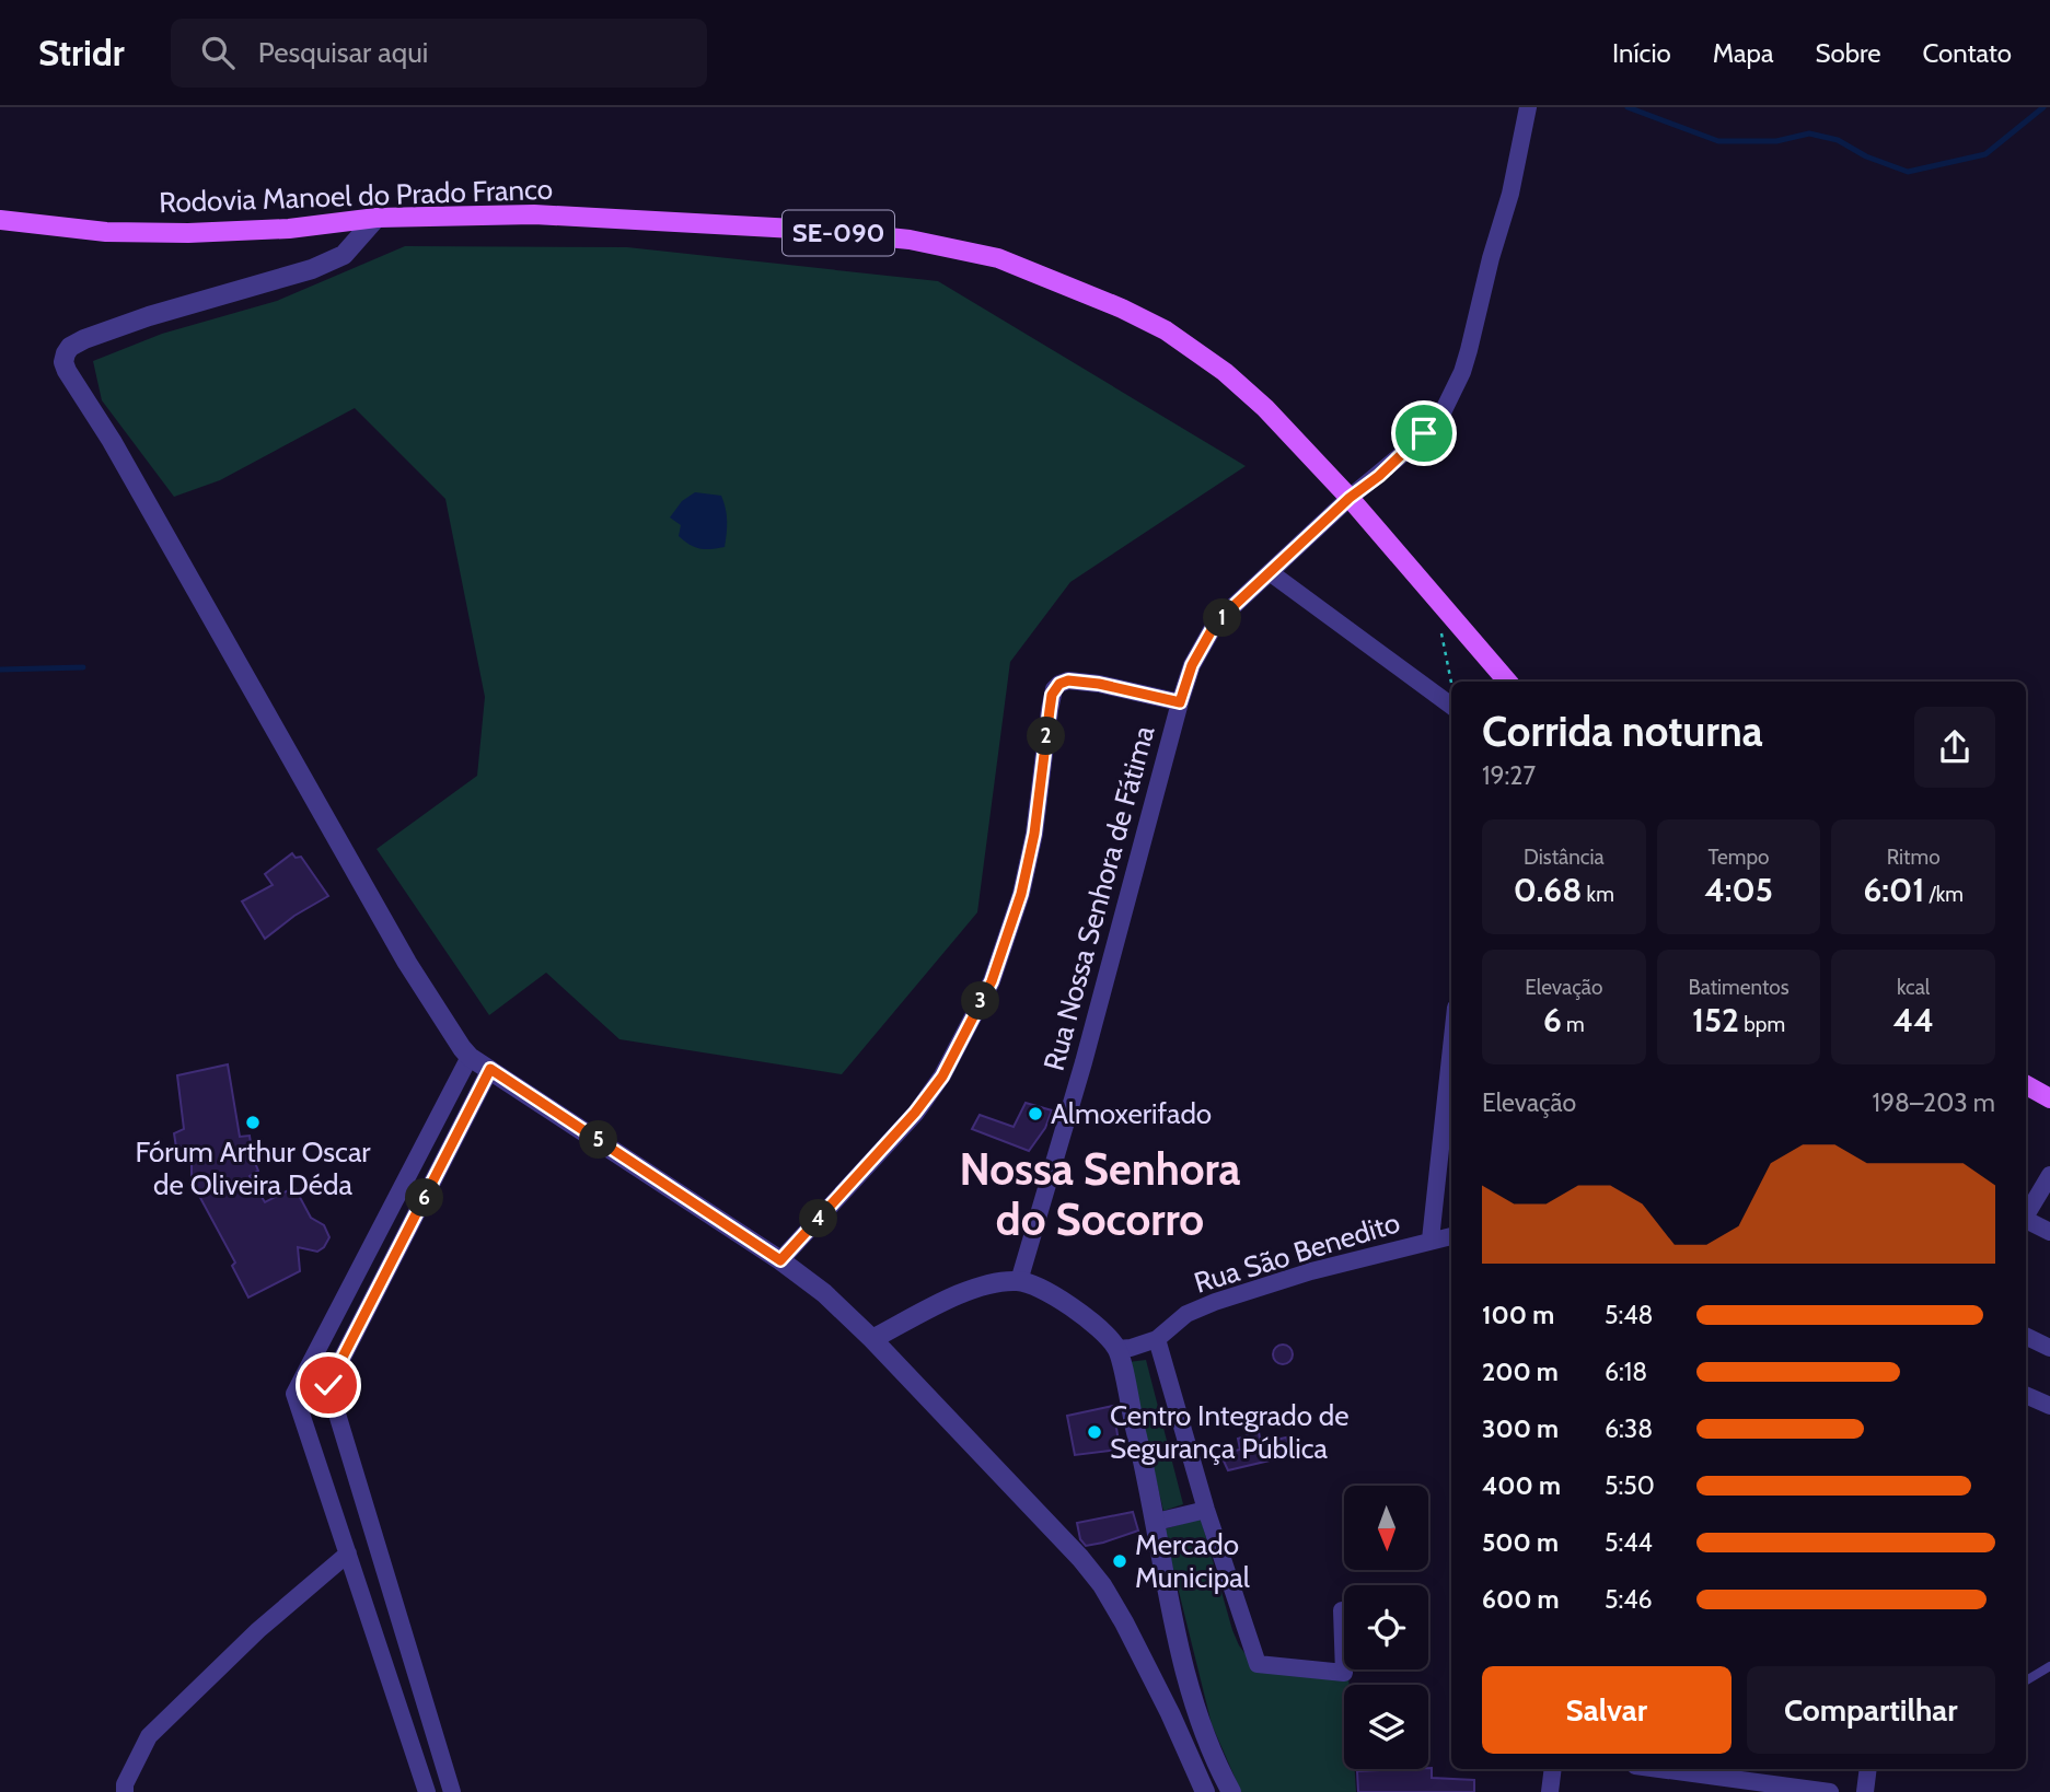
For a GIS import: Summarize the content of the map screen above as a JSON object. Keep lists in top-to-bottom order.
{
  "streets": {
    "main road": ["Rodovia Manoel do Prado Franco", "SE-090"],
    "street": ["Rua Nossa Senhora de Fátima", "Rua São Benedito"]
  },
  "crossings": [
    ["Rodovia Manoel do Prado Franco", "Rua Nossa Senhora de Fátima"]
  ],
  "districts": ["Nossa Senhora do Socorro"],
  "places": [
    "Almoxerifado",
    "Fórum Arthur Oscar de Oliveira Déda",
    "Centro Integrado de Segurança Pública",
    "Mercado Municipal"
  ],
  "north": "bottom",
  "page": {
    "header": "Stridr",
    "search": "Pesquisar aqui",
    "nav": [
      "Início",
      "Mapa",
      "Sobre",
      "Contato"
    ],
    "pins": [
      "1",
      "2",
      "3",
      "5",
      "6",
      "4"
    ],
    "heading": ["Corrida noturna", "19:27"],
    "stats": [
      ["Distância", "0.68 km"],
      ["Tempo", "4:05"],
      ["Ritmo", "6:01 /km"],
      ["Elevação", "6 m"],
      ["Batimentos", "152 bpm"],
      ["kcal", "44"]
    ],
    "chart": ["Elevação", "198–203 m"],
    "list": [
      {
        "name": "100 m",
        "note": "5:48"
      },
      {
        "name": "200 m",
        "note": "6:18"
      },
      {
        "name": "300 m",
        "note": "6:38"
      },
      {
        "name": "400 m",
        "note": "5:50"
      },
      {
        "name": "500 m",
        "note": "5:44"
      },
      {
        "name": "600 m",
        "note": "5:46"
      }
    ],
    "buttons": ["Salvar", "Compartilhar"]
  }
}
